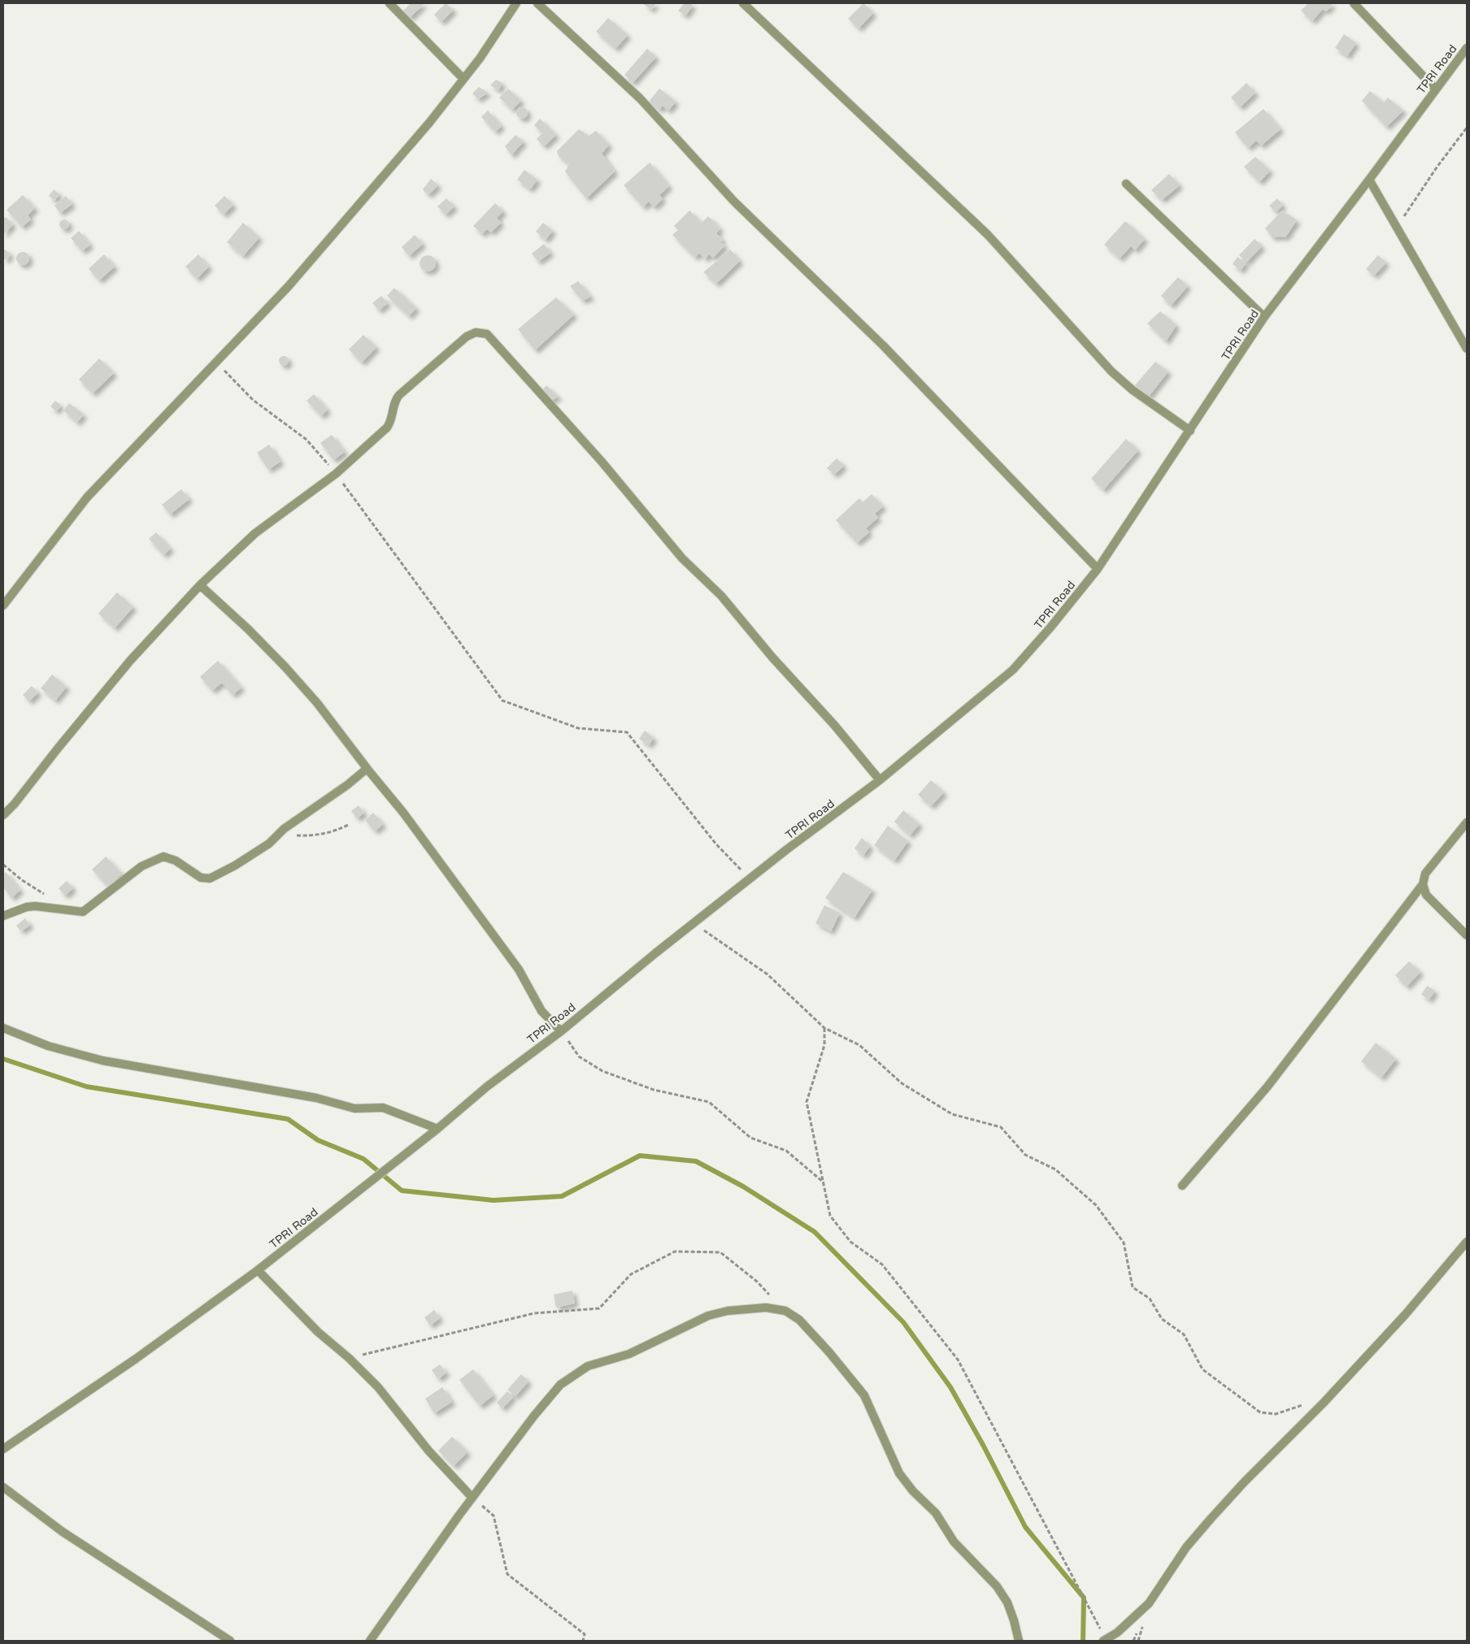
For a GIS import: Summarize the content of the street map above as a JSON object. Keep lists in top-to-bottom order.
{
  "streets": {
    "street": ["TPRI Road"]
  }
}
